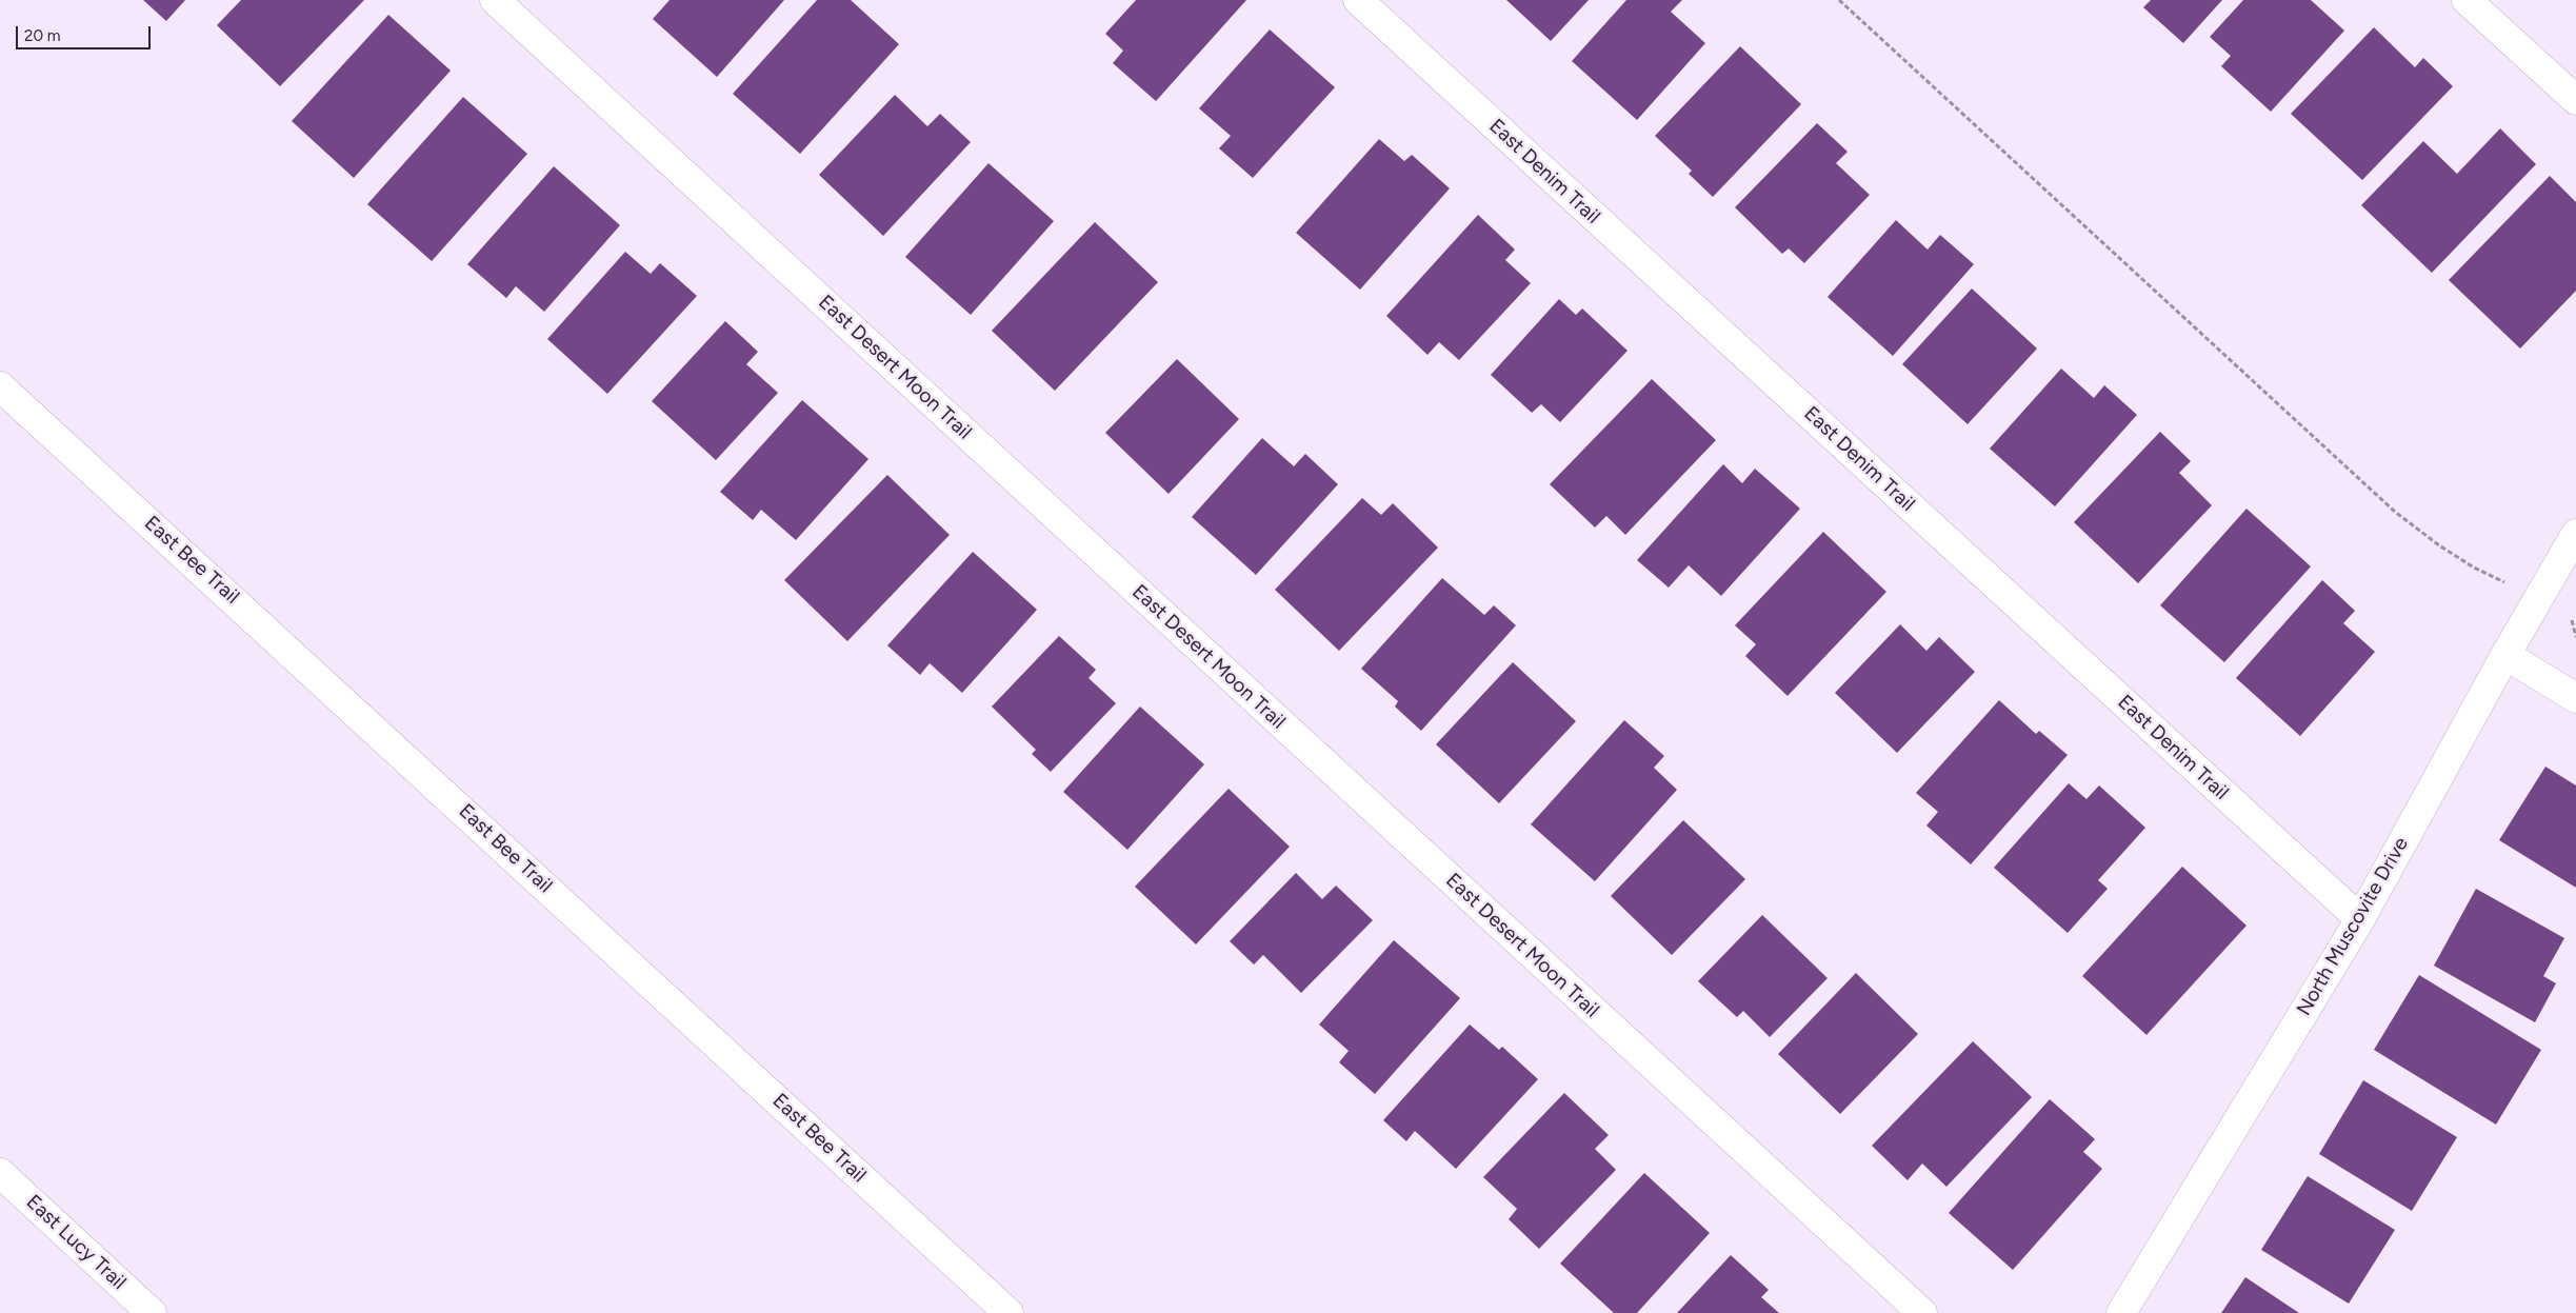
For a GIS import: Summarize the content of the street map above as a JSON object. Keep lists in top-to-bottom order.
{
  "streets": {
    "street": [
      "East Denim Trail",
      "East Desert Moon Trail",
      "East Bee Trail",
      "North Muscovite Drive",
      "East Lucy Trail"
    ]
  },
  "crossings": [
    ["East Denim Trail", "North Muscovite Drive"]
  ],
  "scale_bar": "20 m"
}
